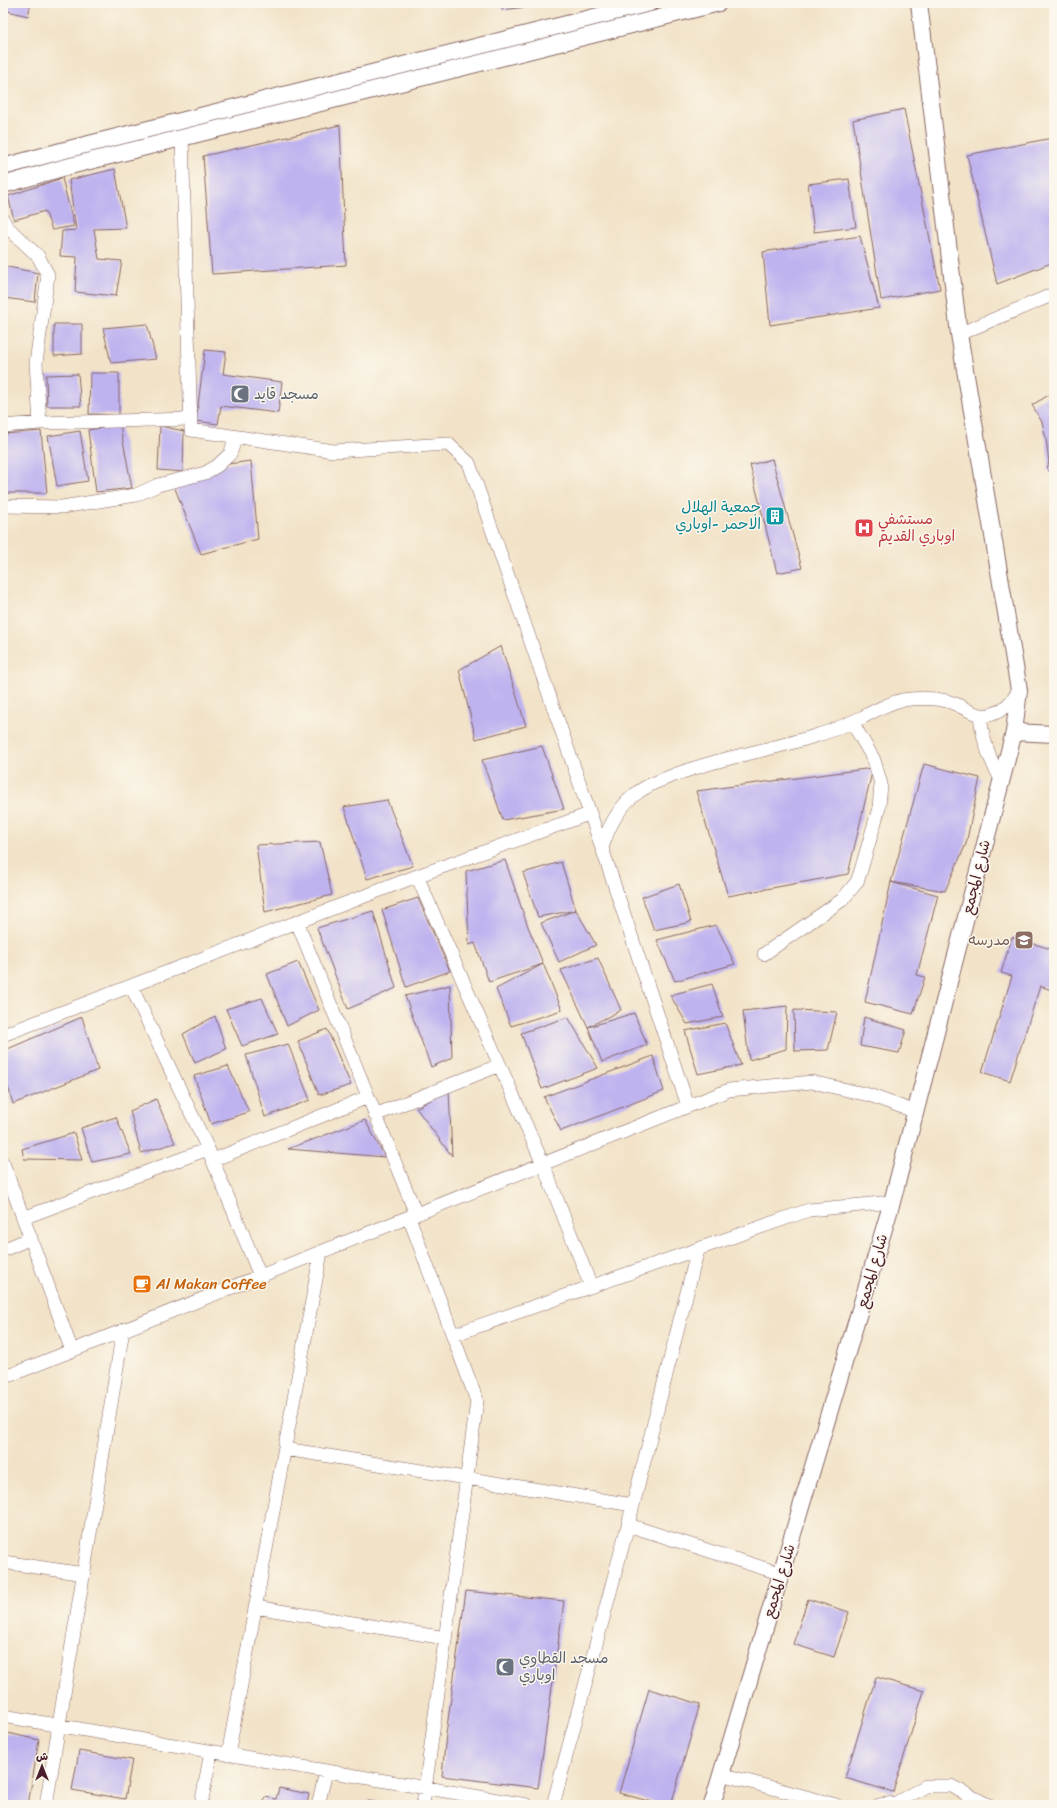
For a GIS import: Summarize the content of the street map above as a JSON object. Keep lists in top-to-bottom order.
{
  "streets": {
    "street": ["شارع المجمع"]
  },
  "places": {
    "mosque": ["مسجد قايد", "مسجد القطاوي اوباري"],
    "building": ["جمعية الهلال الاحمر -اوباري"],
    "hospital": ["مستشفي اوباري القديم"],
    "school or university": ["مدرسه"],
    "cafe": ["Al Makan Coffee"]
  },
  "north": "top"
}
